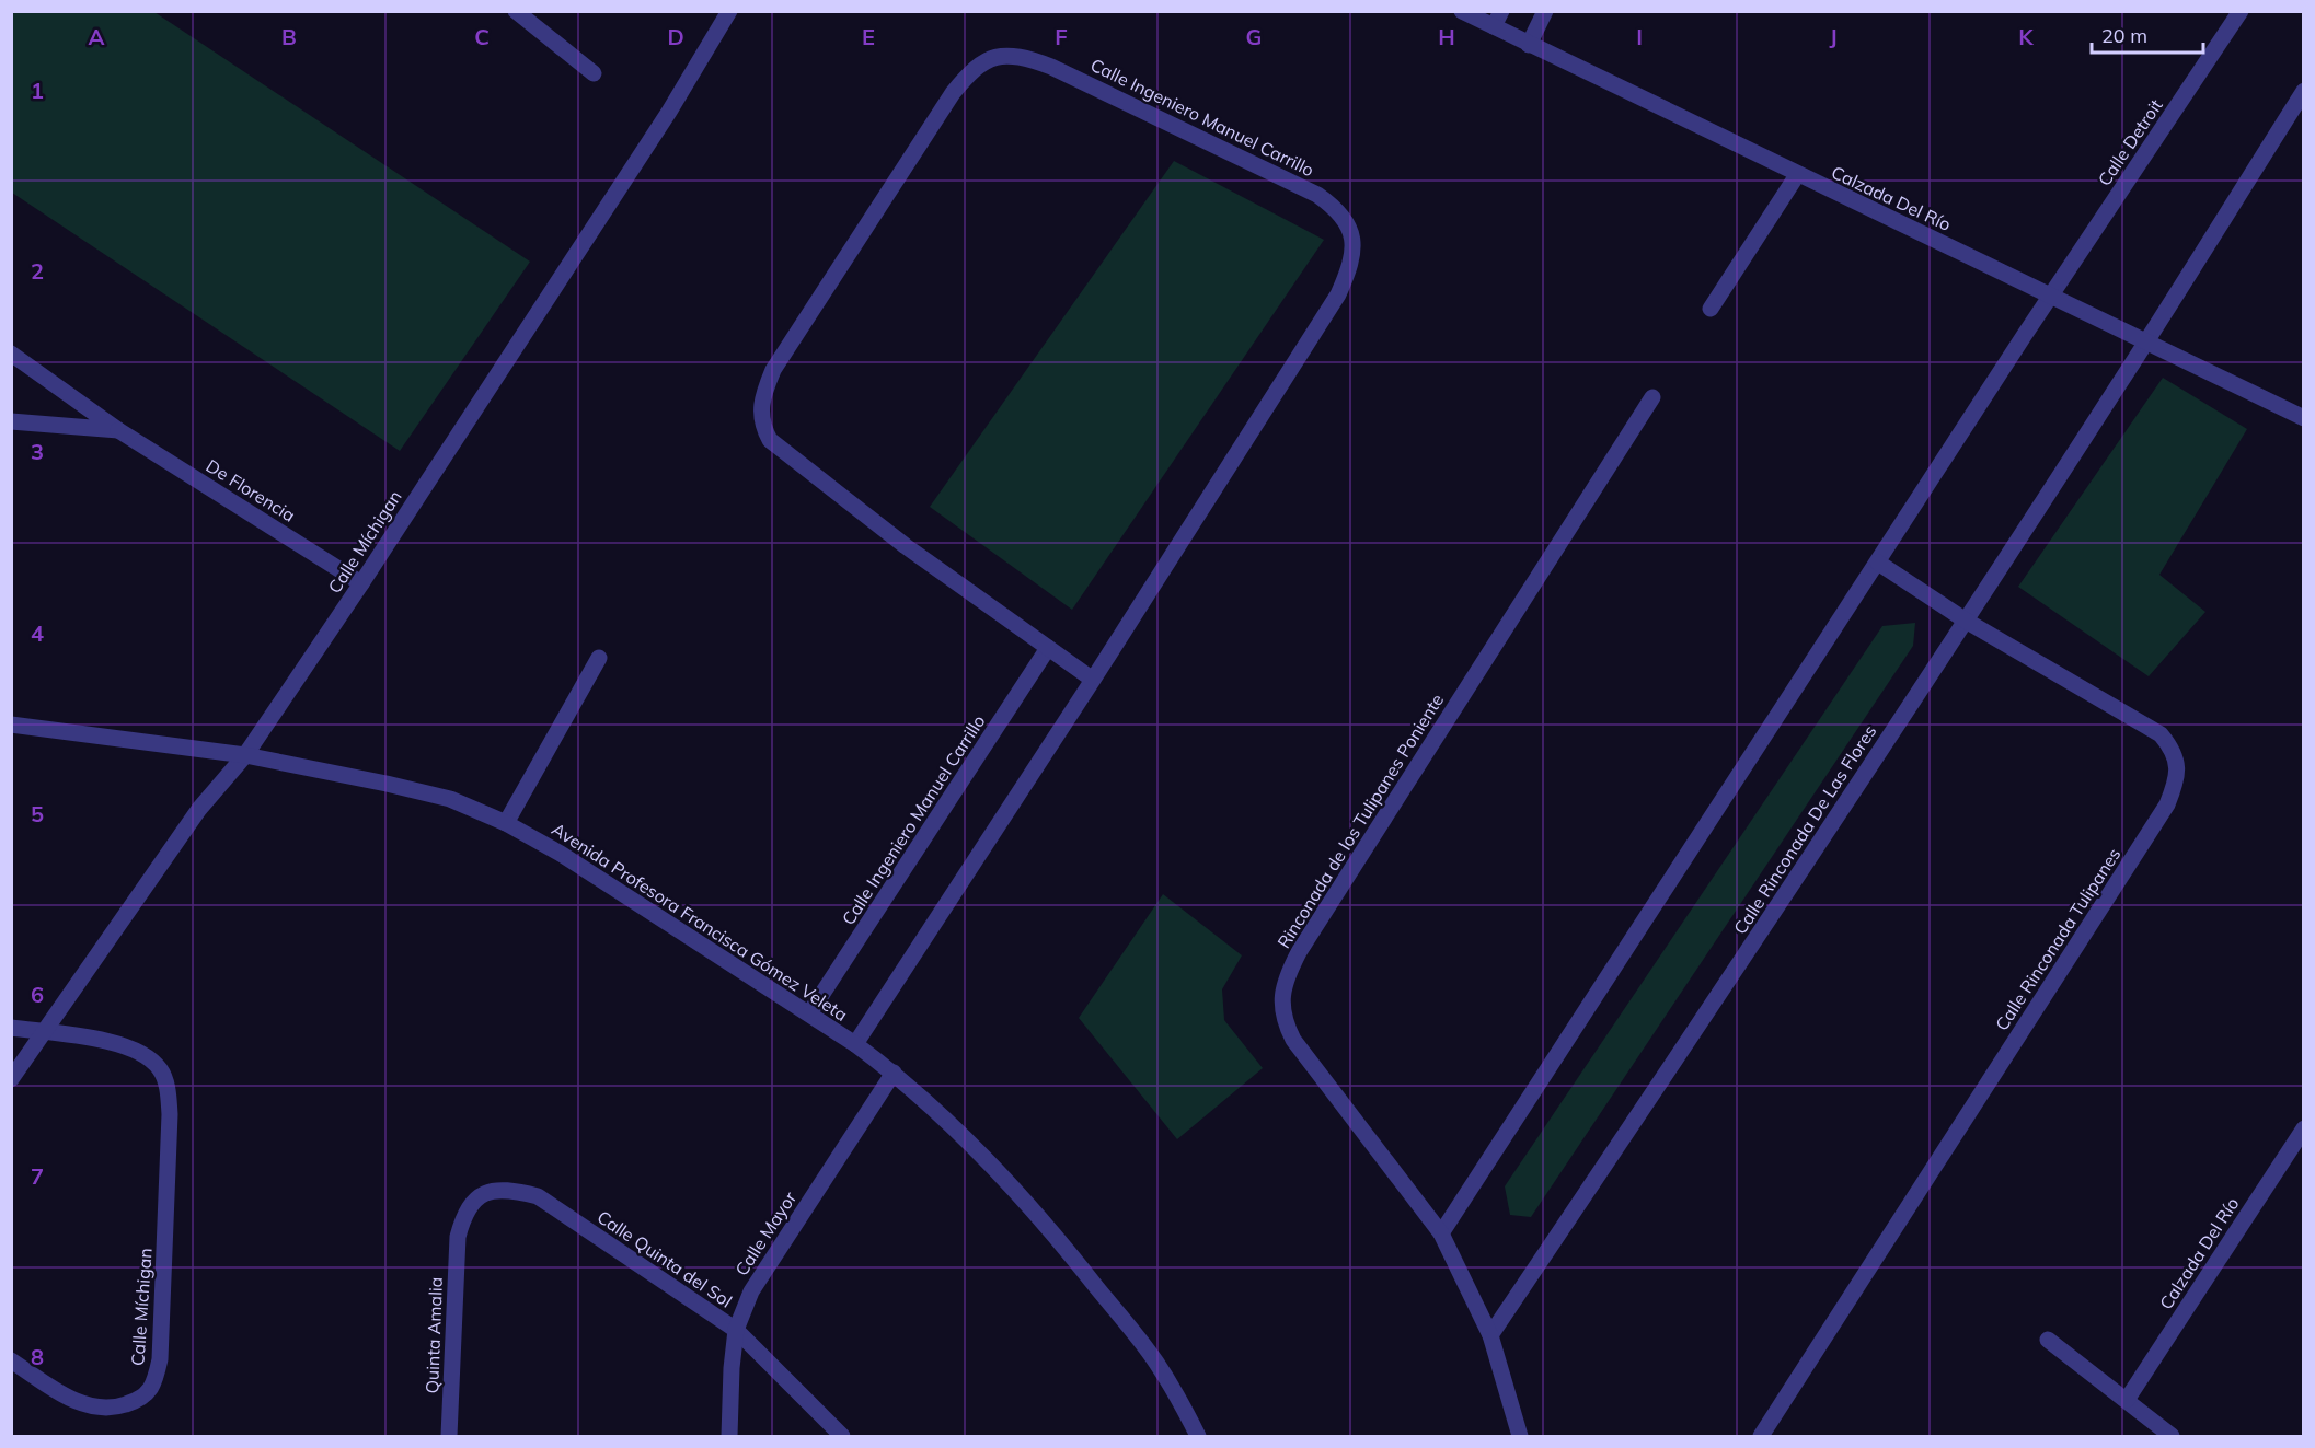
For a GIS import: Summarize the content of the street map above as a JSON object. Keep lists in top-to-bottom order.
{
  "streets": {
    "street": [
      "Calle Ingeniero Manuel Carrillo",
      "Calle Detroit",
      "Calzada Del Río",
      "De Florencia",
      "Calle Míchigan",
      "Rinconada de los Tulipanes Poniente",
      "Calle Rinconada De Las Flores",
      "Avenida Profesora Francisca Gómez Veleta",
      "Calle Rinconada Tulipanes",
      "Calle Mayor",
      "Calle Quinta del Sol",
      "Quinta Amalia"
    ]
  },
  "crossings": [
    ["Calle Ingeniero Manuel Carrillo", "Avenida Profesora Francisca Gómez Veleta"],
    ["Calle Detroit", "Calzada Del Río"],
    ["Calzada Del Río", "Calle Rinconada De Las Flores"],
    ["De Florencia", "Calle Míchigan"],
    ["Calle Míchigan", "Avenida Profesora Francisca Gómez Veleta"],
    ["Rinconada de los Tulipanes Poniente", "Calle Rinconada De Las Flores"],
    ["Calle Rinconada De Las Flores", "Calle Rinconada Tulipanes"],
    ["Avenida Profesora Francisca Gómez Veleta", "Calle Mayor"],
    ["Calle Mayor", "Calle Quinta del Sol"],
    ["Calle Quinta del Sol", "Quinta Amalia"]
  ],
  "scale_bar": "20 m",
  "grid": {
    "columns": [
      "A",
      "B",
      "C",
      "D",
      "E",
      "F",
      "G",
      "H",
      "I",
      "J",
      "K"
    ],
    "rows": [
      "1",
      "2",
      "3",
      "4",
      "5",
      "6",
      "7",
      "8"
    ]
  }
}
